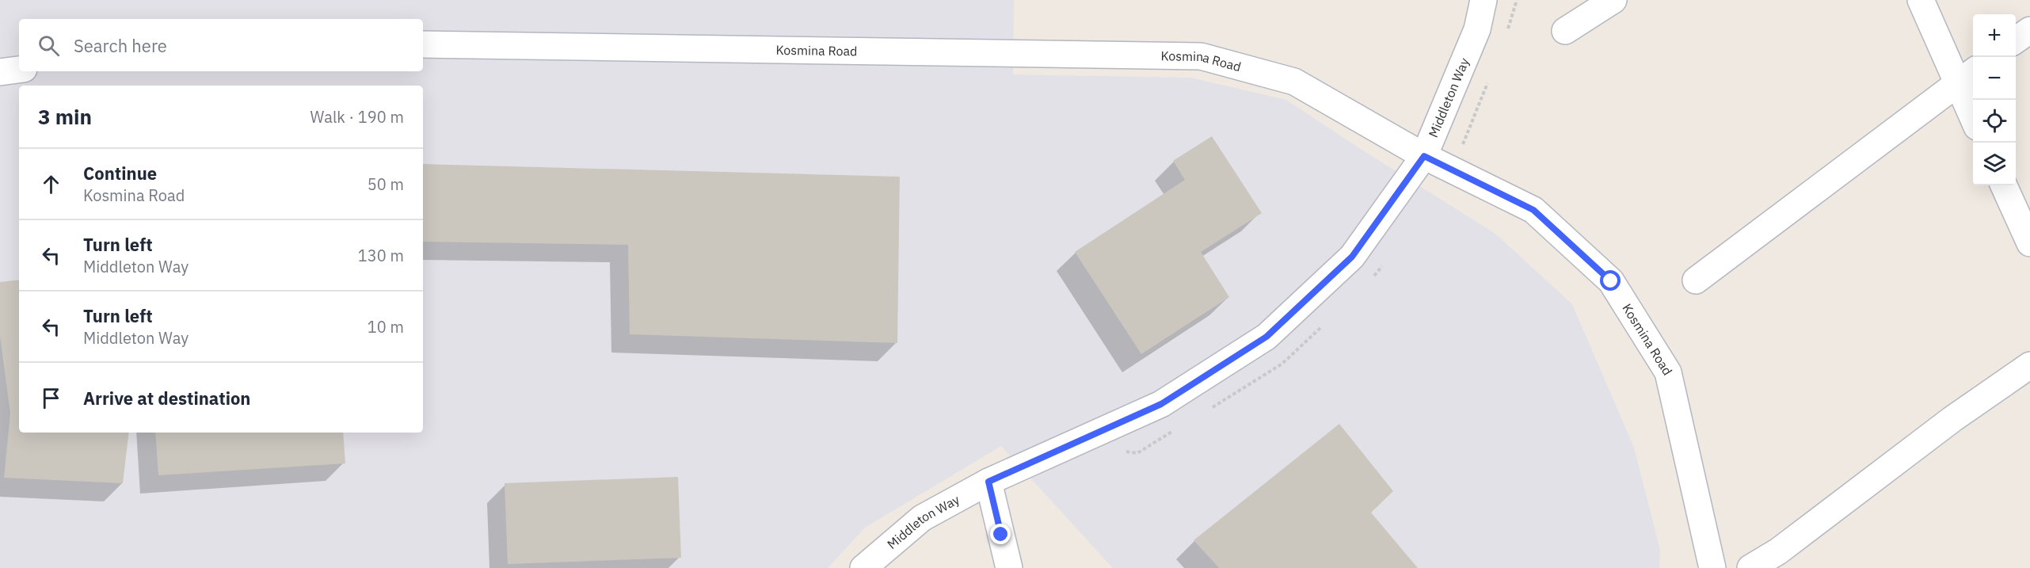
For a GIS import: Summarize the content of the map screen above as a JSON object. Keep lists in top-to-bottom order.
{
  "streets": {
    "street": ["Kosmina Road", "Middleton Way"]
  },
  "crossings": [
    ["Kosmina Road", "Middleton Way"]
  ],
  "page": {
    "map_buttons": ["+", "−"],
    "search": "Search here",
    "heading": ["3 min", "Walk · 190 m"],
    "list": [
      ["Continue", "Kosmina Road", "50 m"],
      ["Turn left", "Middleton Way", "130 m"],
      ["Turn left", "Middleton Way", "10 m"],
      "Arrive at destination"
    ]
  }
}
